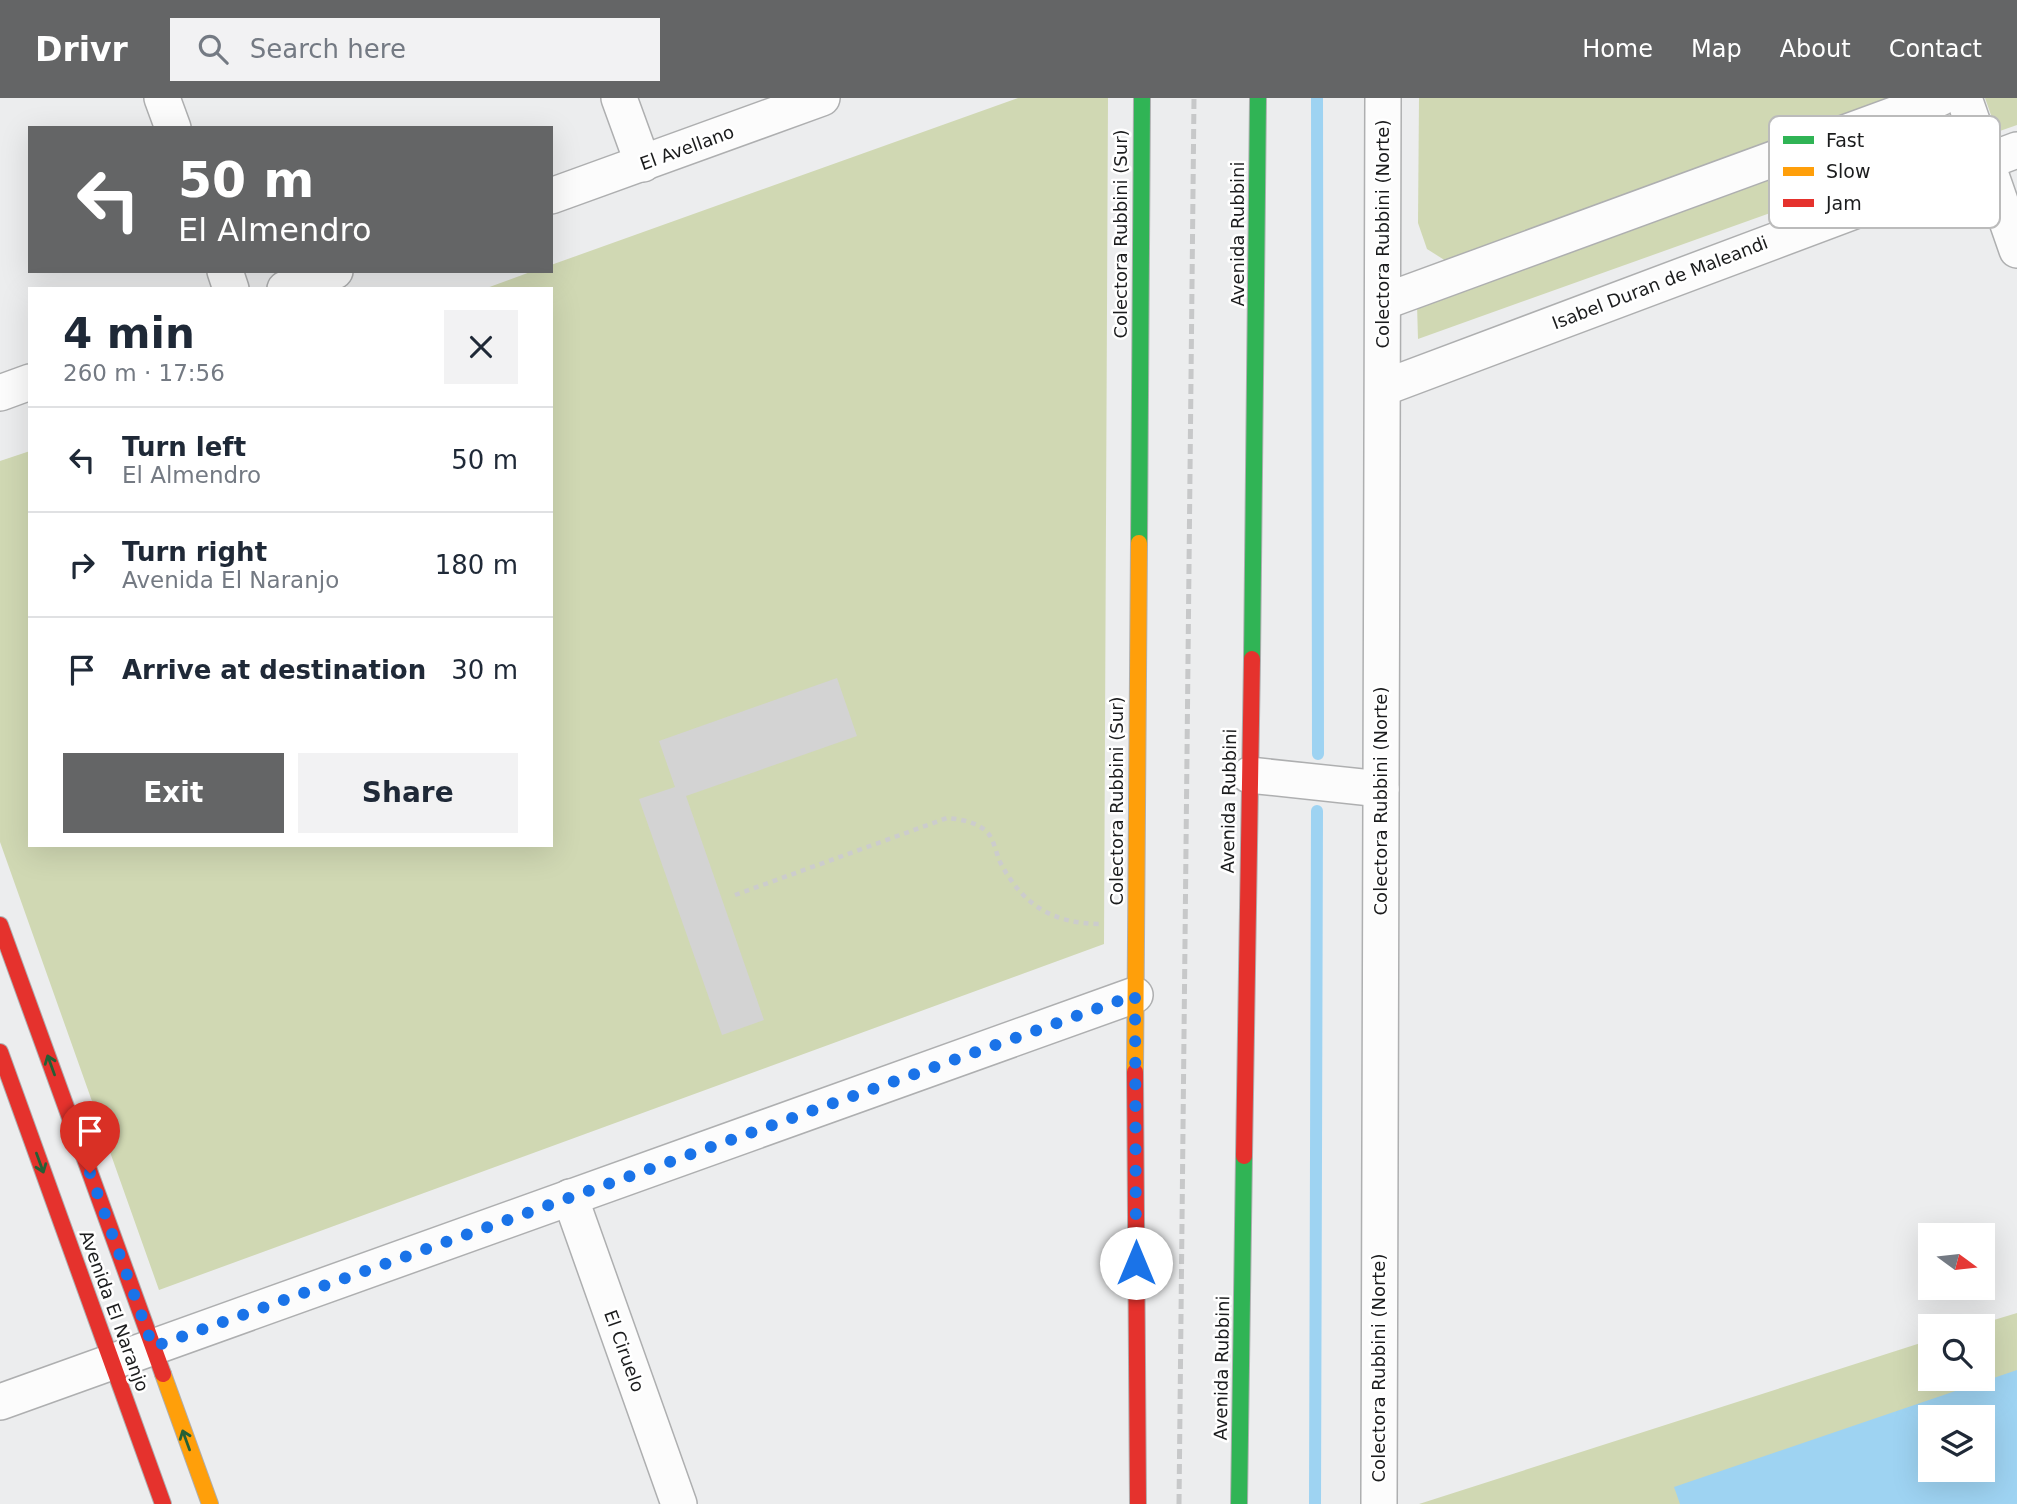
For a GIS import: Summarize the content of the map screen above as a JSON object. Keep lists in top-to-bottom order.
{
  "streets": {
    "street": [
      "El Avellano",
      "Colectora Rubbini (Sur)",
      "Avenida Rubbini",
      "Colectora Rubbini (Norte)",
      "Isabel Duran de Maleandi",
      "Avenida El Naranjo",
      "El Ciruelo"
    ]
  },
  "crossings": [
    ["Colectora Rubbini (Norte)", "Isabel Duran de Maleandi"]
  ],
  "legend": ["Fast", "Slow", "Jam"],
  "north": "right",
  "page": {
    "header": "Drivr",
    "search": "Search here",
    "nav": [
      "Home",
      "Map",
      "About",
      "Contact"
    ],
    "turn": ["50 m", "El Almendro"],
    "heading": ["4 min", "260 m · 17:56"],
    "list": [
      {
        "name": "Turn left",
        "note": "El Almendro",
        "value": "50 m"
      },
      {
        "name": "Turn right",
        "note": "Avenida El Naranjo",
        "value": "180 m"
      },
      {
        "name": "Arrive at destination",
        "value": "30 m"
      }
    ],
    "buttons": ["Exit", "Share"]
  }
}
